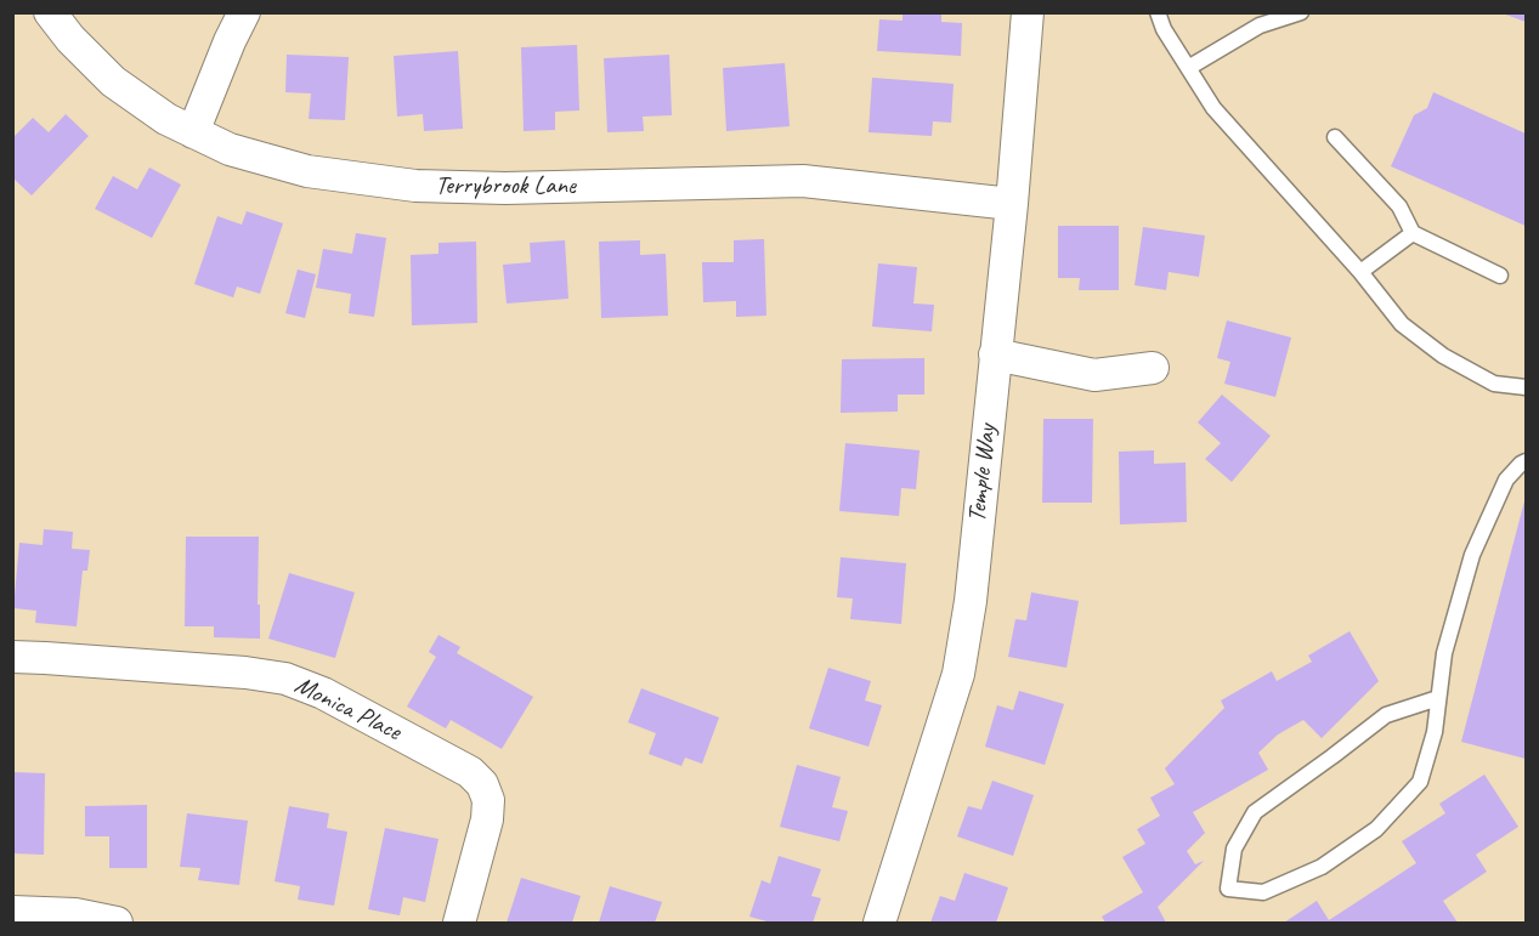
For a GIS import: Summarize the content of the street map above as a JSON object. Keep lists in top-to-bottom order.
{
  "streets": {
    "street": ["Terrybrook Lane", "Temple Way", "Monica Place"]
  },
  "crossings": [
    ["Terrybrook Lane", "Temple Way"]
  ]
}
